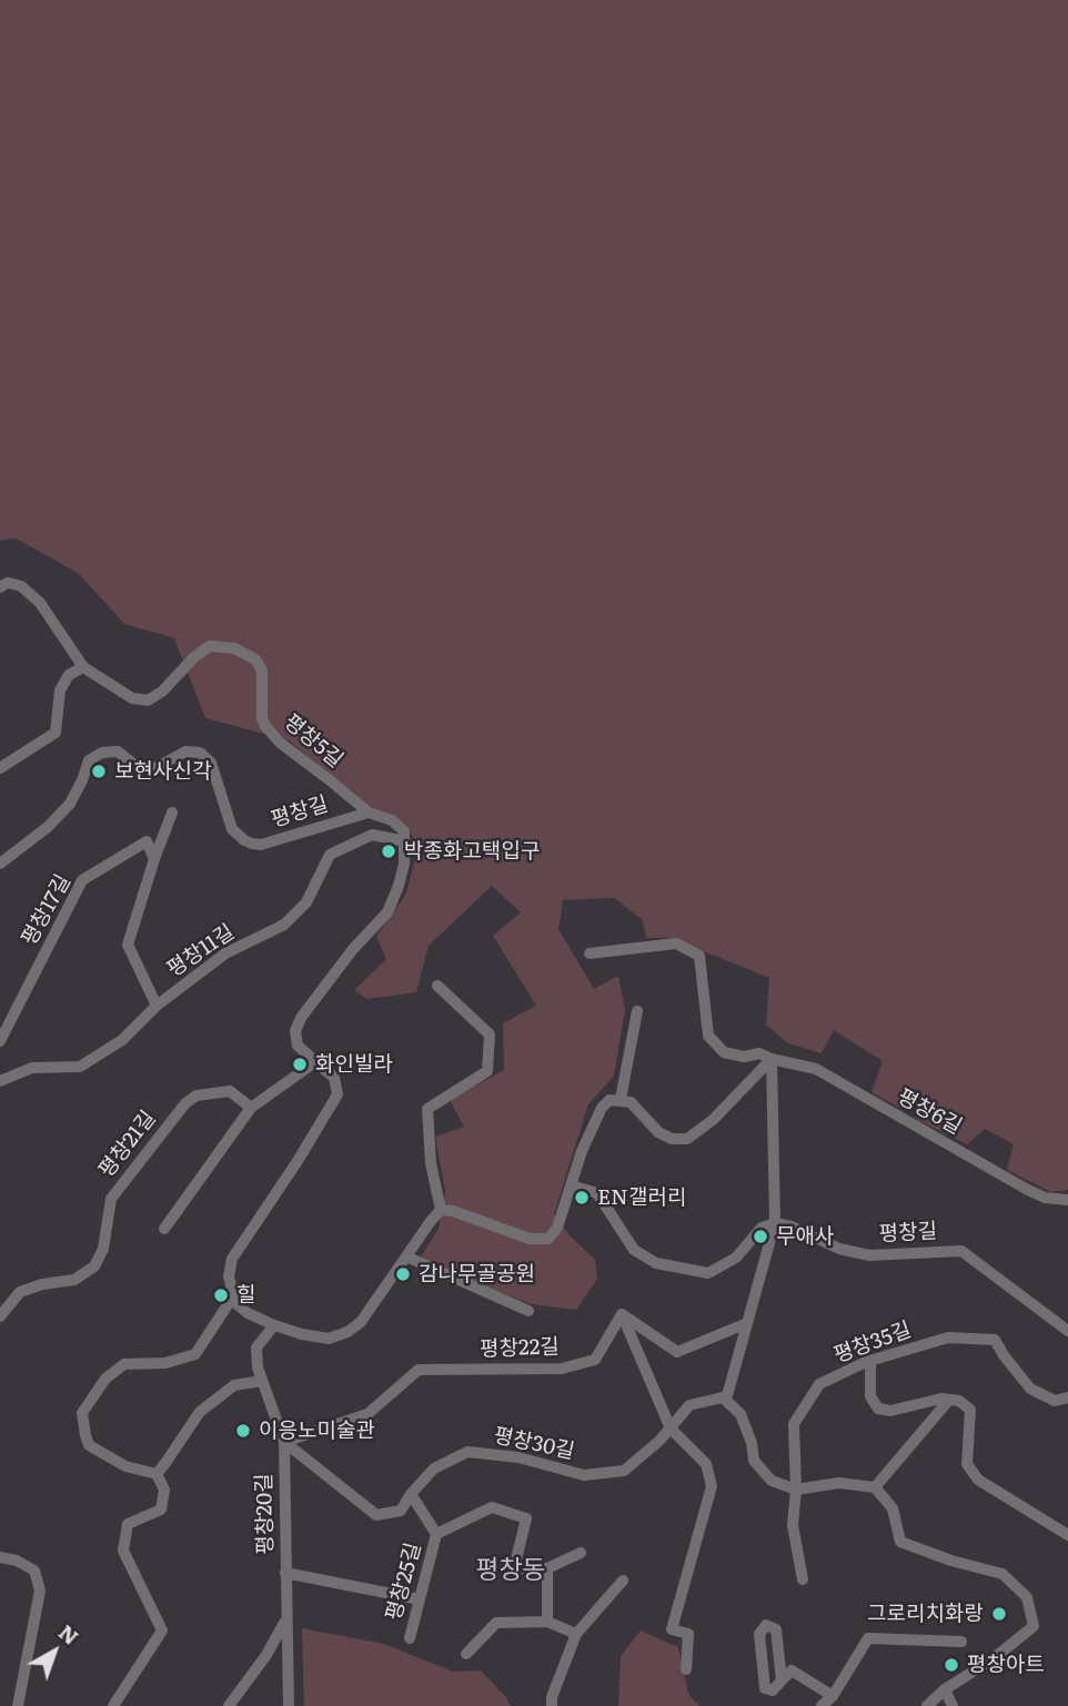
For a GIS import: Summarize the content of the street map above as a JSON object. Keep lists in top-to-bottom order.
{
  "streets": {
    "street": [
      "평창5길",
      "평창길",
      "평창17길",
      "평창11길",
      "평창6길",
      "평창21길",
      "평창35길",
      "평창22길",
      "평창30길",
      "평창20길",
      "평창25길"
    ]
  },
  "crossings": [
    ["평창5길", "평창길"],
    ["평창22길", "평창30길"],
    ["평창22길", "평창20길"],
    ["평창30길", "평창20길"],
    ["평창30길", "평창25길"],
    ["평창20길", "평창25길"]
  ],
  "districts": ["평창동"],
  "places": [
    "보현사신각",
    "박종화고택입구",
    "화인빌라",
    "EN갤러리",
    "무애사",
    "감나무골공원",
    "힐",
    "이응노미술관",
    "그로리치화랑",
    "평창아트"
  ],
  "north": "top right"
}
